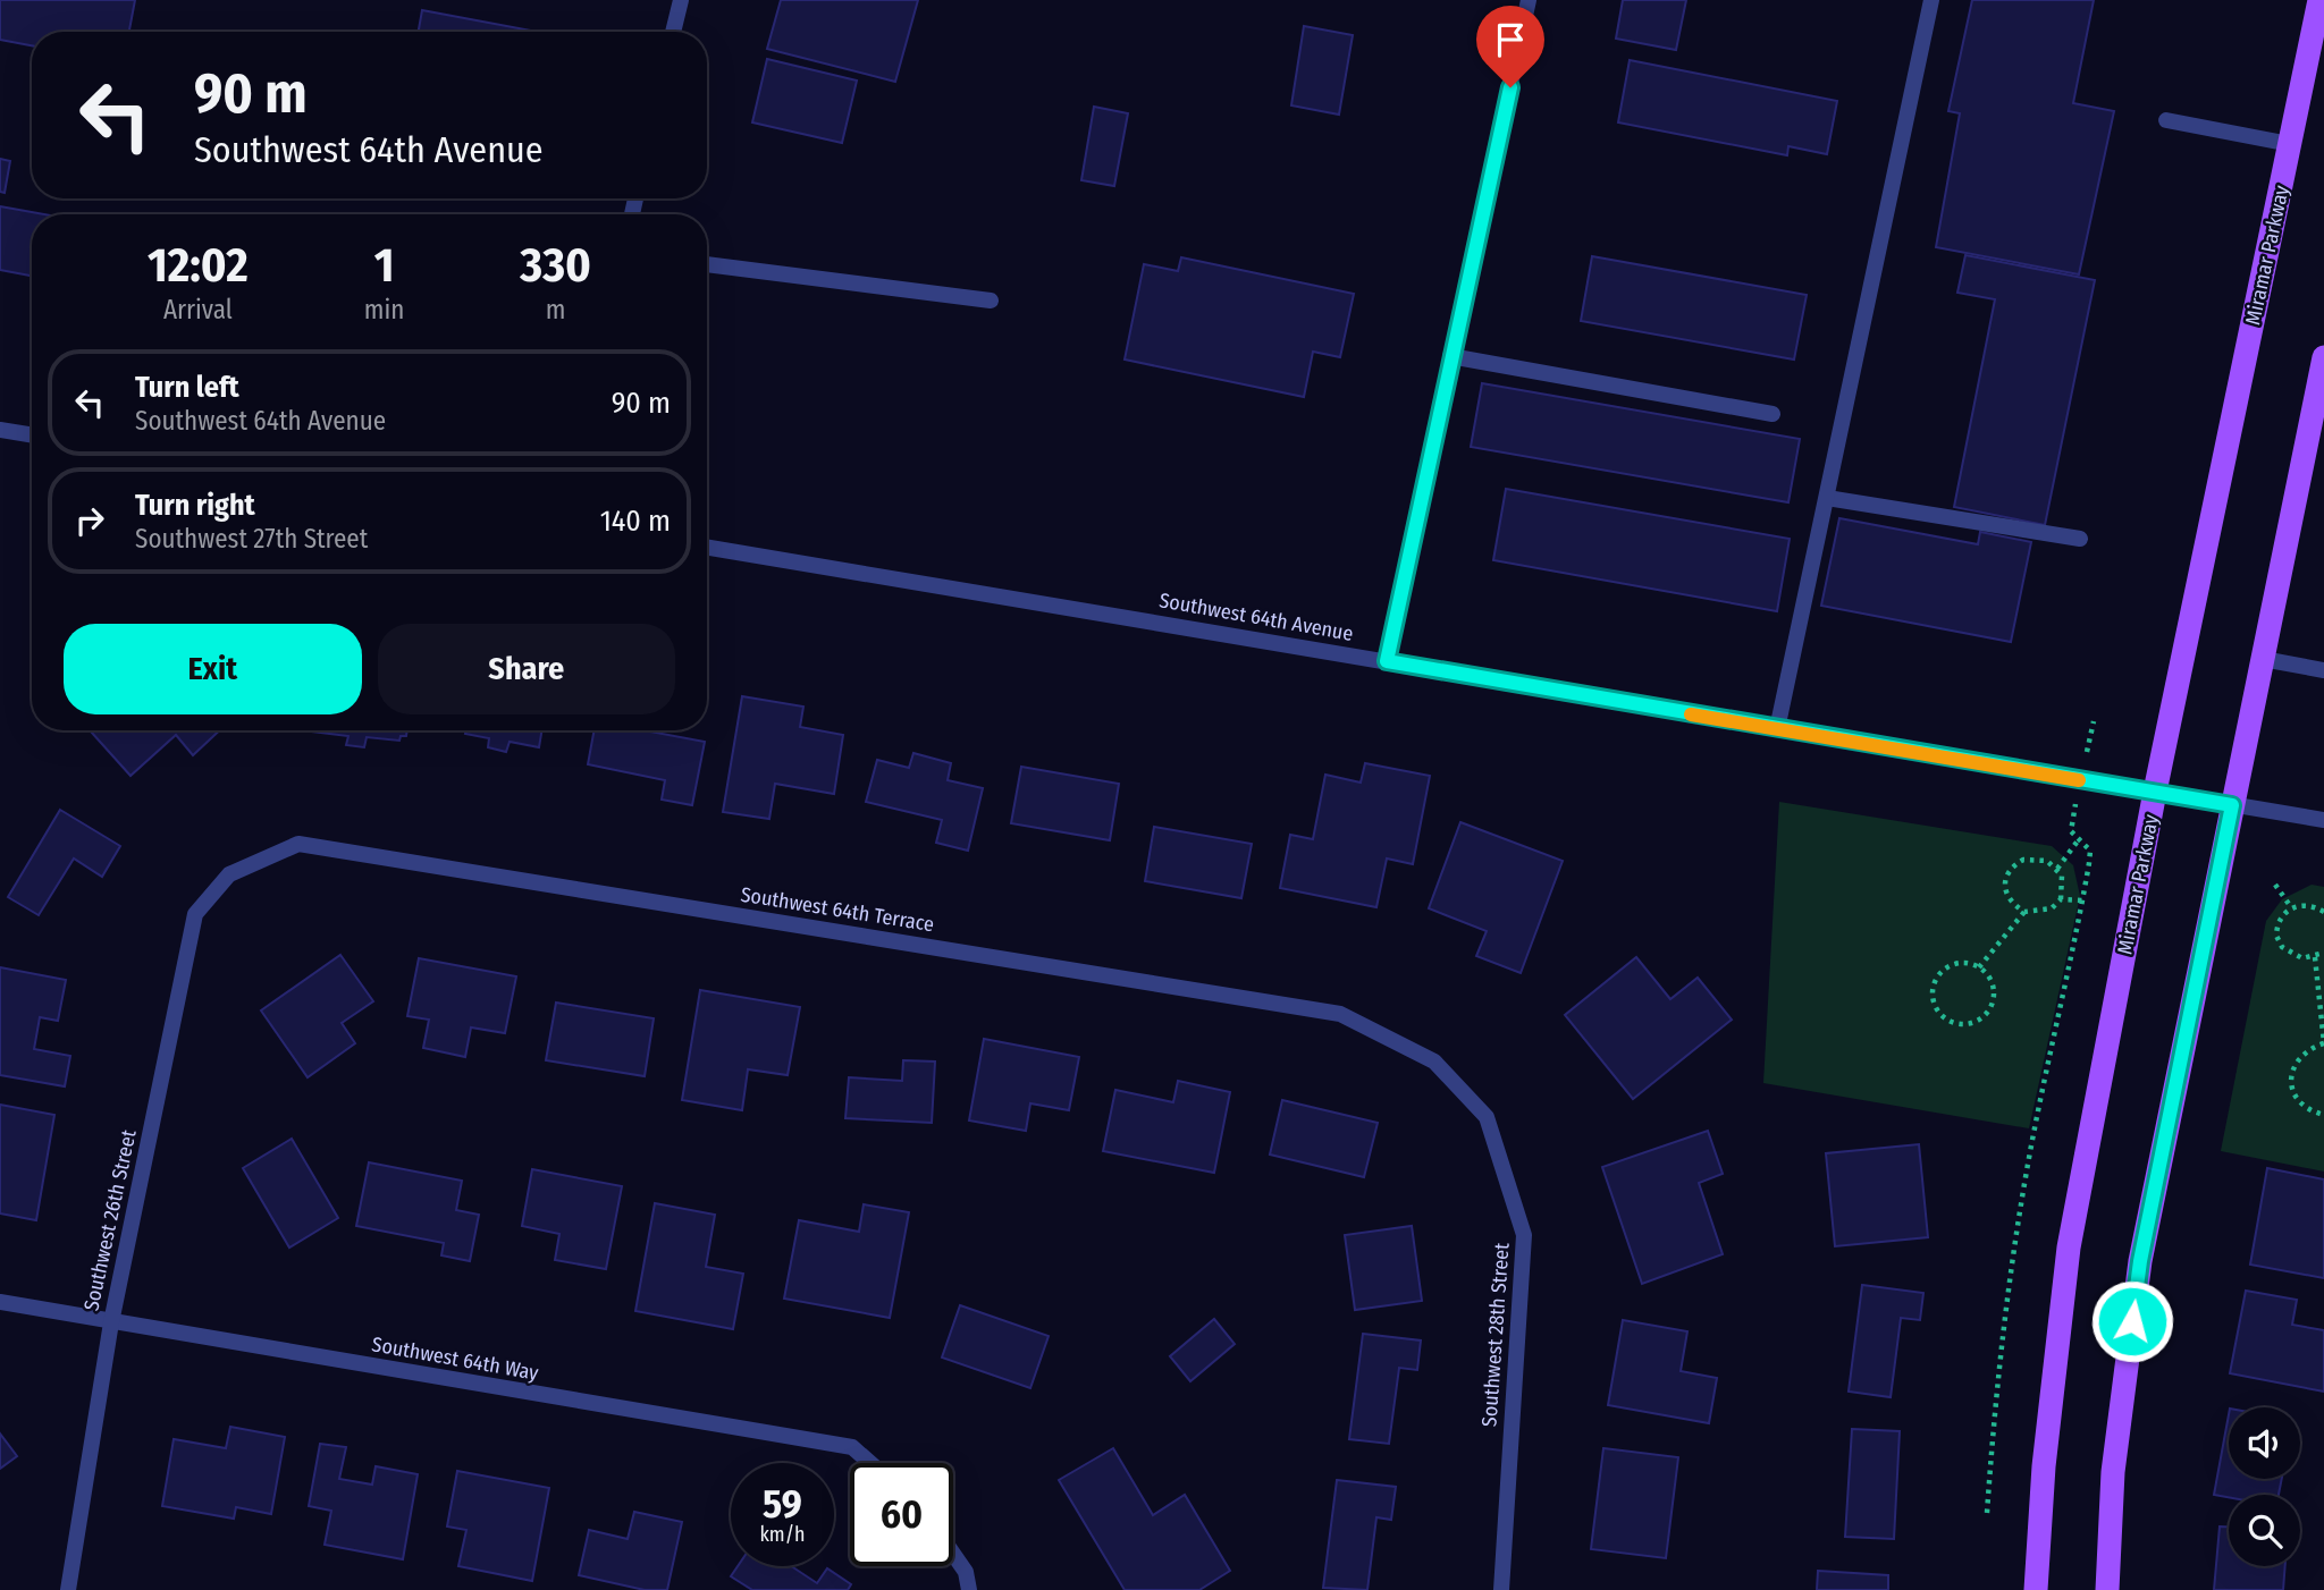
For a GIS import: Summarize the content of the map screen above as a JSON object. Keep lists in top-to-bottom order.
{
  "streets": {
    "main road": ["Miramar Parkway"],
    "street": [
      "Southwest 64th Avenue",
      "Southwest 64th Terrace",
      "Southwest 26th Street",
      "Southwest 28th Street",
      "Southwest 64th Way"
    ]
  },
  "crossings": [
    ["Miramar Parkway", "Southwest 64th Avenue"],
    ["Southwest 64th Terrace", "Southwest 26th Street"],
    ["Southwest 64th Terrace", "Southwest 28th Street"],
    ["Southwest 26th Street", "Southwest 64th Way"]
  ],
  "page": {
    "turn": ["90 m", "Southwest 64th Avenue"],
    "eta": [
      "12:02",
      "Arrival",
      "1",
      "min",
      "330",
      "m"
    ],
    "list": [
      {
        "name": "Turn left",
        "note": "Southwest 64th Avenue",
        "value": "90 m"
      },
      {
        "name": "Turn right",
        "note": "Southwest 27th Street",
        "value": "140 m"
      }
    ],
    "buttons": ["Exit", "Share"],
    "speed": "59 km/h",
    "limit": "60"
  }
}
